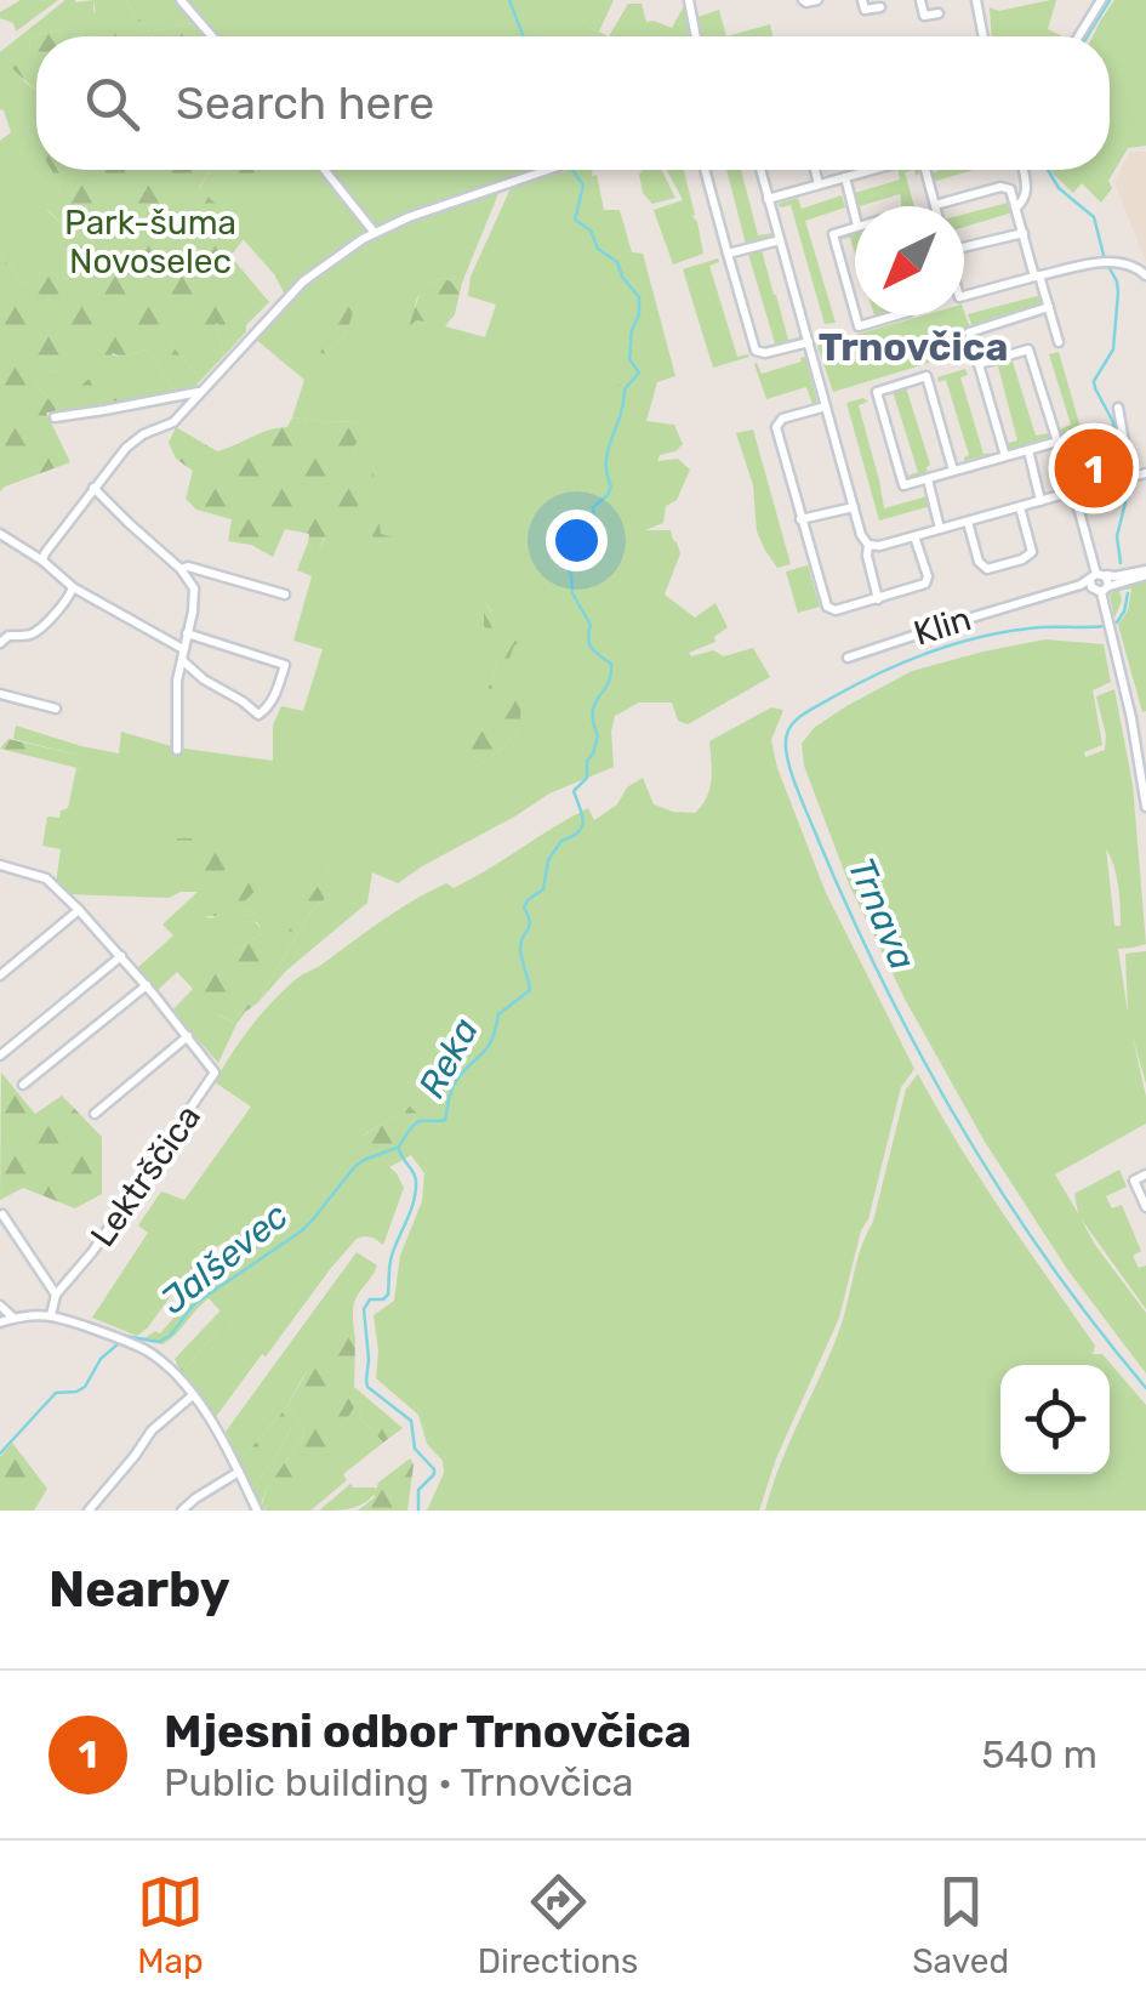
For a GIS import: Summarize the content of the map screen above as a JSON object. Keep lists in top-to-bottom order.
{
  "streets": {
    "street": ["Klin", "Lektrščica"]
  },
  "districts": ["Trnovčica"],
  "water": ["Trnava", "Reka", "Jalševec"],
  "parks": ["Park-šuma Novoselec"],
  "north": "bottom left",
  "page": {
    "search": "Search here",
    "pins": "1",
    "heading": "Nearby",
    "list": [
      {
        "mark": "1",
        "name": "Mjesni odbor Trnovčica",
        "note": "Public building · Trnovčica",
        "value": "540 m"
      }
    ],
    "nav": ["Map", "Directions", "Saved"]
  }
}
